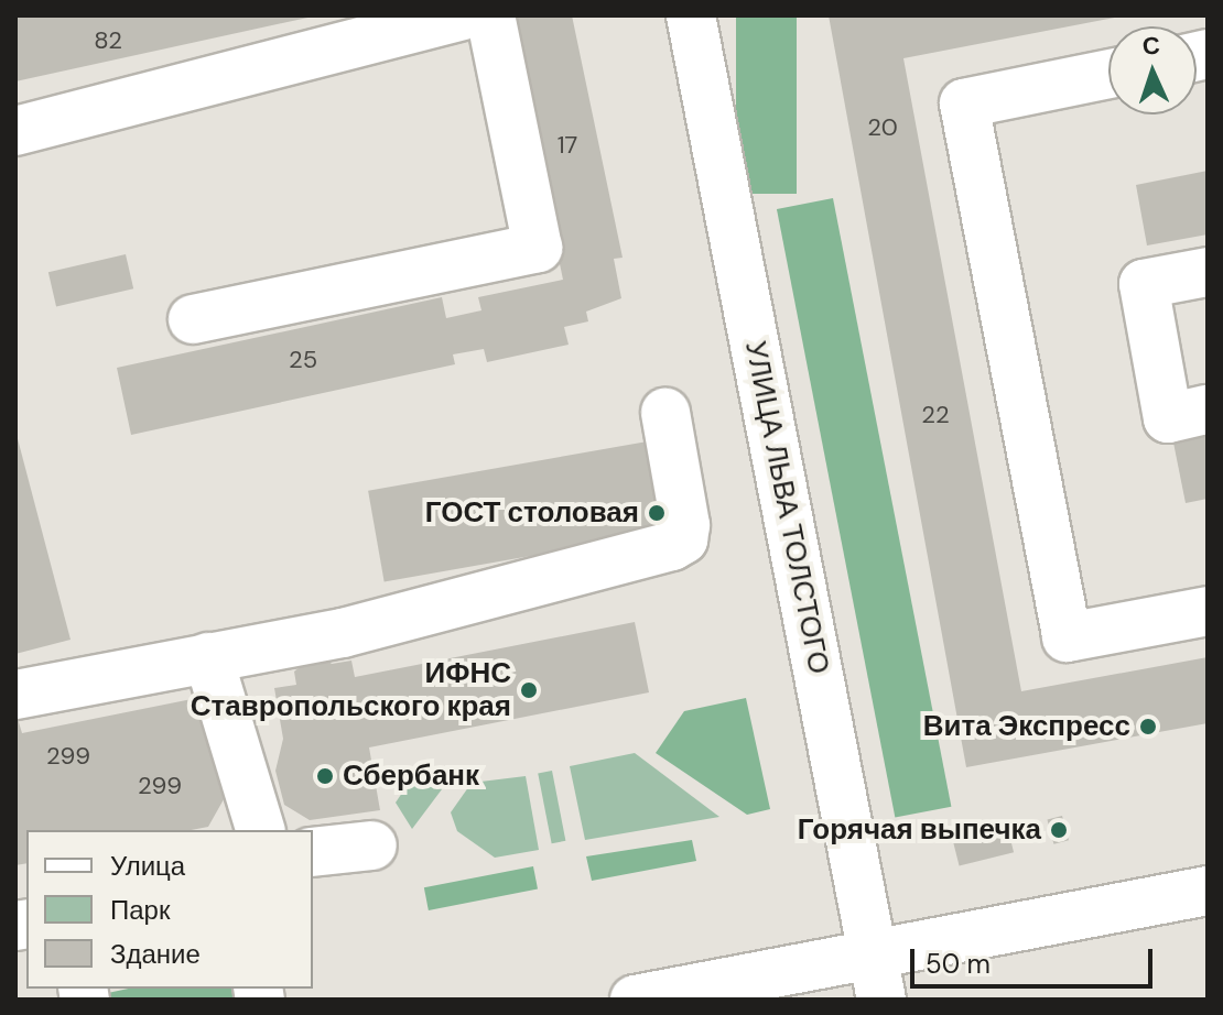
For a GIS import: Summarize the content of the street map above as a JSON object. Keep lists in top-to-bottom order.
{
  "streets": {
    "street": ["УЛИЦА ЛЬВА ТОЛСТОГО"]
  },
  "places": [
    "ГОСТ столовая",
    "ИФНС Ставропольского края",
    "Вита Экспресс",
    "Сбербанк",
    "Горячая выпечка"
  ],
  "house_numbers": [
    "82",
    "20",
    "17",
    "25",
    "22",
    "299",
    "299"
  ],
  "legend": ["Улица", "Парк", "Здание"],
  "scale_bar": "50 m",
  "north": "top"
}
